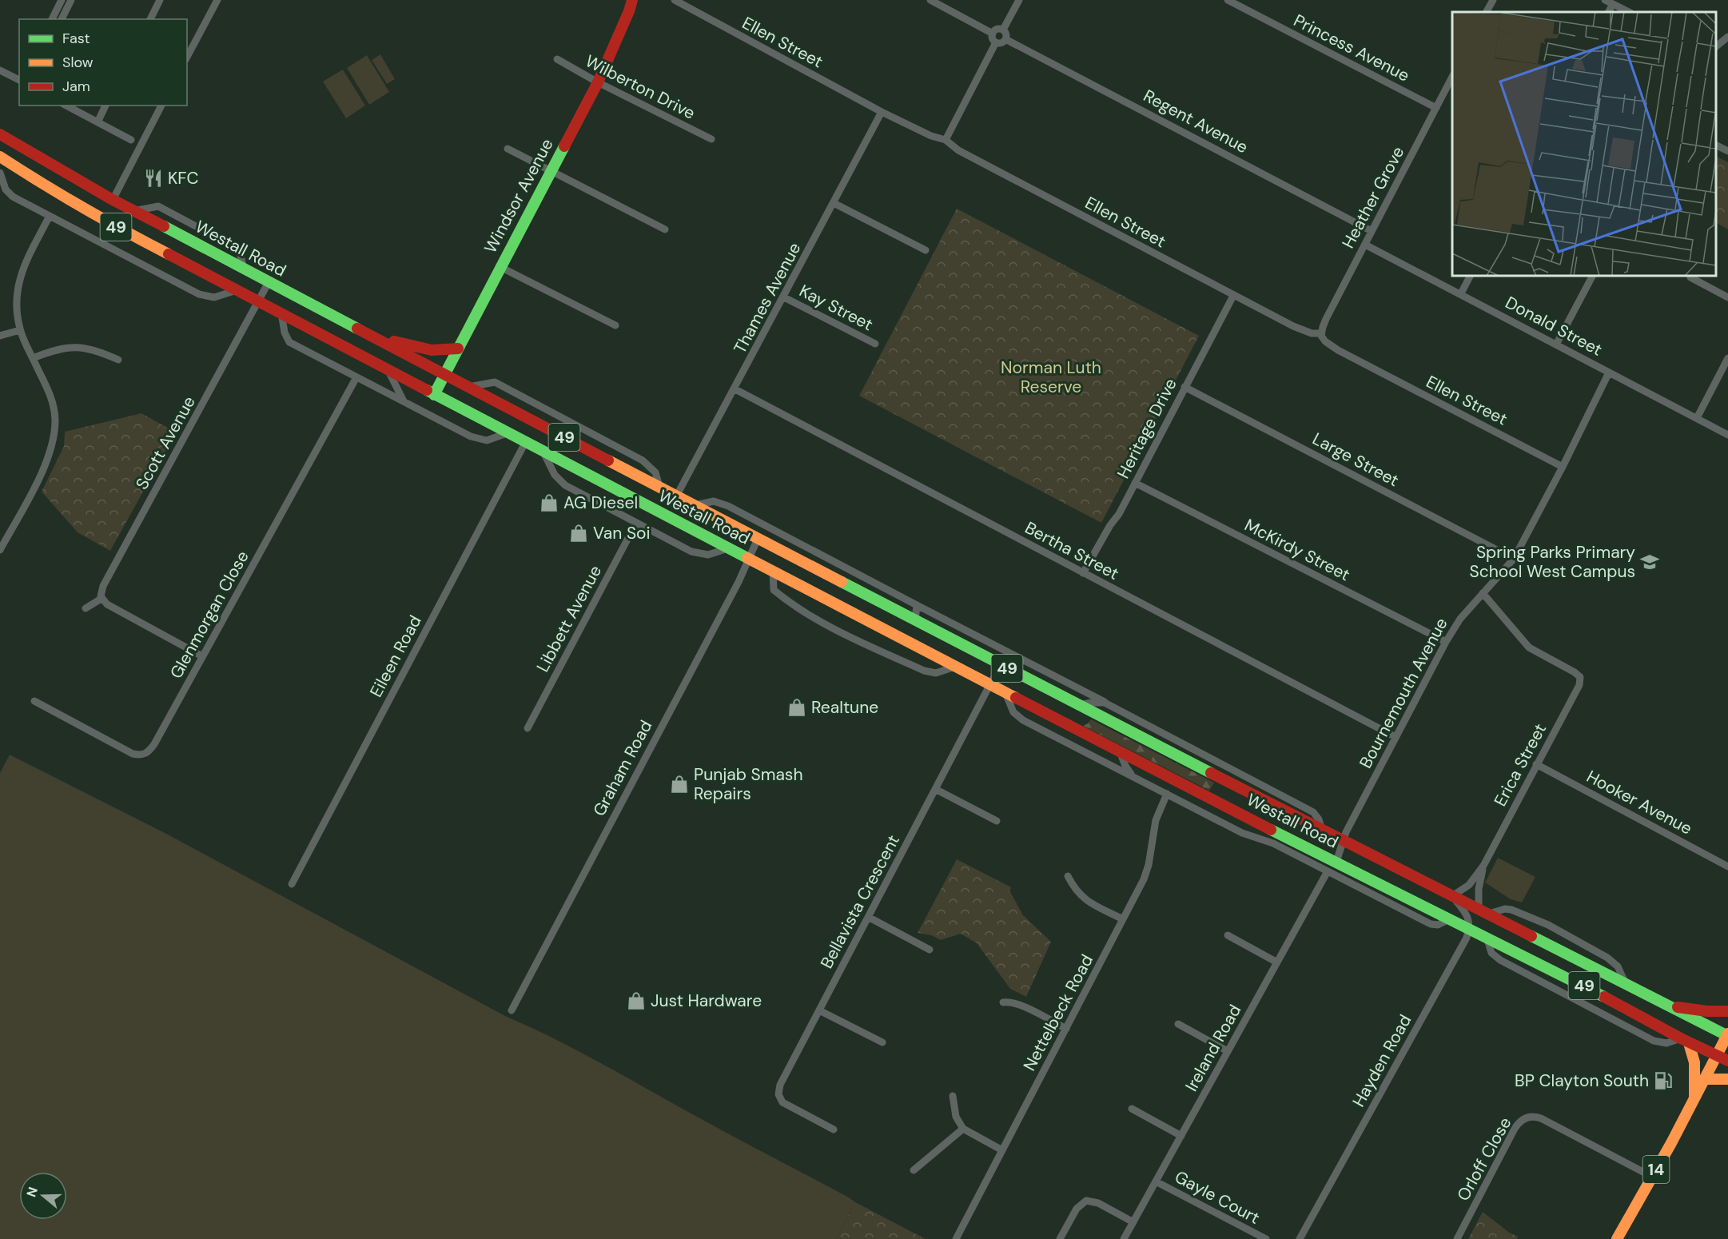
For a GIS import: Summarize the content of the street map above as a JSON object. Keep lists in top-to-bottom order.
{
  "streets": {
    "main road": [
      "Windsor Avenue",
      "49",
      "Westall Road",
      "14"
    ],
    "street": [
      "Ellen Street",
      "Princess Avenue",
      "Wilberton Drive",
      "Regent Avenue",
      "Heather Grove",
      "Thames Avenue",
      "Kay Street",
      "Donald Street",
      "Heritage Drive",
      "Scott Avenue",
      "Large Street",
      "McKirdy Street",
      "Bertha Street",
      "Glenmorgan Close",
      "Libbett Avenue",
      "Eileen Road",
      "Bournemouth Avenue",
      "Erica Street",
      "Graham Road",
      "Hooker Avenue",
      "Bellavista Crescent",
      "Nettelbeck Road",
      "Ireland Road",
      "Hayden Road",
      "Orloff Close",
      "Gayle Court"
    ]
  },
  "crossings": [
    ["Ellen Street", "Heather Grove"],
    ["Ellen Street", "Thames Avenue"],
    ["Ellen Street", "Heritage Drive"],
    ["Ellen Street", "Bournemouth Avenue"],
    ["Princess Avenue", "Heather Grove"],
    ["Wilberton Drive", "Windsor Avenue"],
    ["Regent Avenue", "Heather Grove"],
    ["Windsor Avenue", "Westall Road"],
    ["Heather Grove", "Donald Street"],
    ["49", "Westall Road"],
    ["49", "14"],
    ["Westall Road", "Thames Avenue"],
    ["Westall Road", "Scott Avenue"],
    ["Westall Road", "Libbett Avenue"],
    ["Westall Road", "Eileen Road"],
    ["Westall Road", "Bournemouth Avenue"],
    ["Westall Road", "Erica Street"],
    ["Westall Road", "Graham Road"],
    ["Westall Road", "Bellavista Crescent"],
    ["Westall Road", "Nettelbeck Road"],
    ["Westall Road", "Ireland Road"],
    ["Westall Road", "Hayden Road"],
    ["Westall Road", "14"],
    ["Thames Avenue", "Kay Street"],
    ["Thames Avenue", "Bertha Street"],
    ["Donald Street", "Bournemouth Avenue"],
    ["Heritage Drive", "Large Street"],
    ["Heritage Drive", "McKirdy Street"],
    ["Heritage Drive", "Bertha Street"],
    ["Large Street", "Bournemouth Avenue"],
    ["McKirdy Street", "Bournemouth Avenue"],
    ["Bertha Street", "Bournemouth Avenue"],
    ["Bournemouth Avenue", "Erica Street"],
    ["Erica Street", "Hooker Avenue"],
    ["Ireland Road", "Gayle Court"],
    ["Orloff Close", "14"]
  ],
  "parks": ["Norman Luth Reserve"],
  "places": {
    "restaurant": ["KFC"],
    "shop": [
      "AG Diesel",
      "Van Soi",
      "Realtune",
      "Punjab Smash Repairs",
      "Just Hardware"
    ],
    "school or university": ["Spring Parks Primary School West Campus"],
    "fuel station": ["BP Clayton South"]
  },
  "legend": ["Fast", "Slow", "Jam"],
  "north": "left"
}
